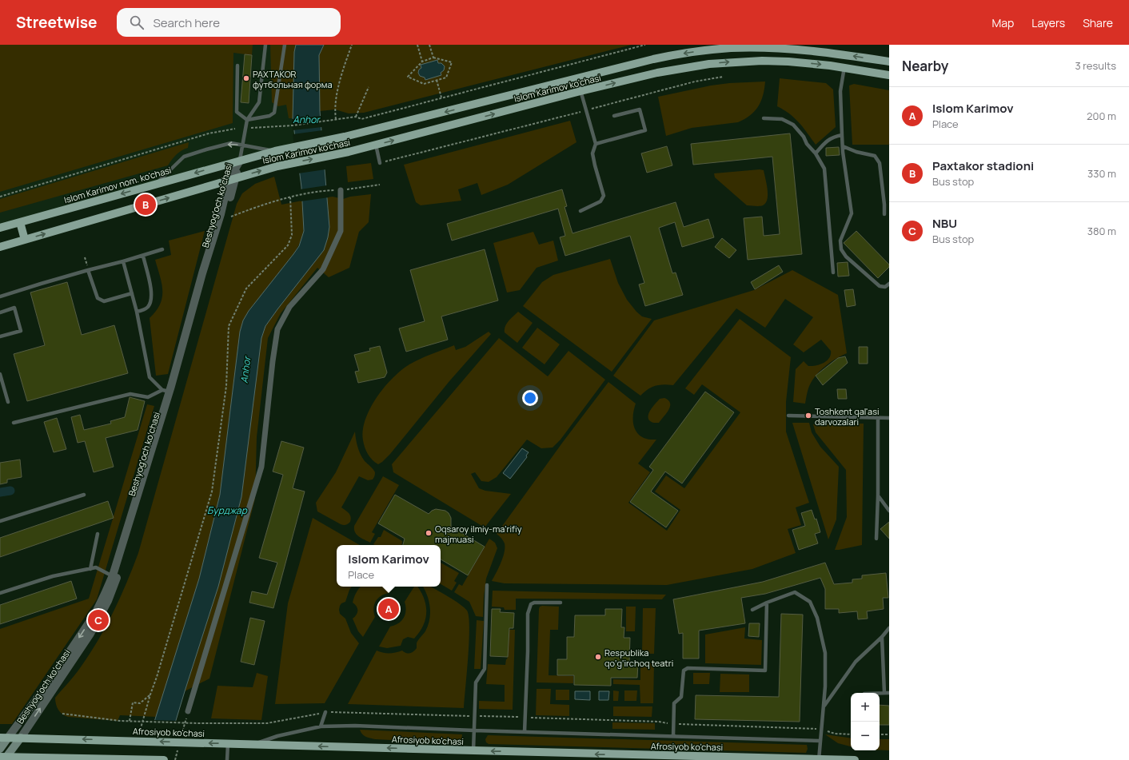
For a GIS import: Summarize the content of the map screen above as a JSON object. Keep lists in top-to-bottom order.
{
  "streets": {
    "main road": [
      "Islom Karimov ko'chasi",
      "Islom Karimov nom. ko'chasi",
      "Beshyogʻoch koʻchasi",
      "Afrosiyob ko'chasi"
    ]
  },
  "crossings": [
    ["Islom Karimov ko'chasi", "Islom Karimov nom. ko'chasi"],
    ["Islom Karimov ko'chasi", "Beshyogʻoch koʻchasi"],
    ["Islom Karimov nom. ko'chasi", "Beshyogʻoch koʻchasi"],
    ["Beshyogʻoch koʻchasi", "Afrosiyob ko'chasi"]
  ],
  "one_way": ["Afrosiyob ko'chasi"],
  "water": ["Anhor", "Бурджар"],
  "places": [
    "PAXTAKOR футбольная форма",
    "Toshkent qal'asi darvozalari",
    "Oqsaroy ilmiy-ma'rifiy majmuasi",
    "Respublika qo‘g‘irchoq teatri"
  ],
  "page": {
    "header": "Streetwise",
    "search": "Search here",
    "nav": ["Map", "Layers", "Share"],
    "heading": ["Nearby", "3 results"],
    "list": [
      {
        "mark": "A",
        "name": "Islom Karimov",
        "note": "Place",
        "value": "200 m"
      },
      {
        "mark": "B",
        "name": "Paxtakor stadioni",
        "note": "Bus stop",
        "value": "330 m"
      },
      {
        "mark": "C",
        "name": "NBU",
        "note": "Bus stop",
        "value": "380 m"
      }
    ],
    "pins": ["B", "A", "C"],
    "popup": ["Islom Karimov", "Place"],
    "map_buttons": ["+", "−"]
  }
}
